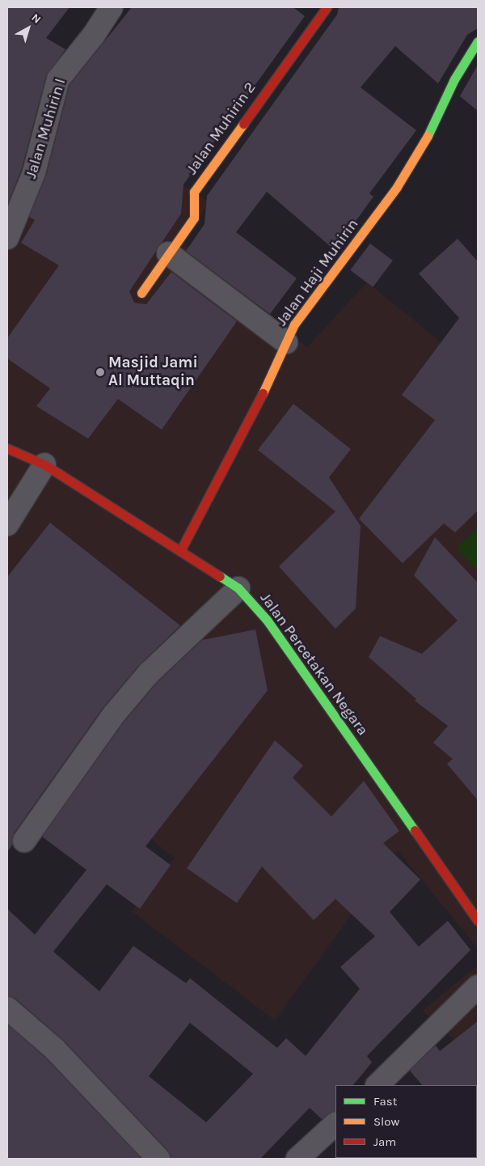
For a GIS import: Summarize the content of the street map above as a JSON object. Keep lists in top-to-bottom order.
{
  "streets": {
    "street": [
      "Jalan Muhirin I",
      "Jalan Muhirin 2",
      "Jalan Haji Muhirin",
      "Jalan Percetakan Negara"
    ]
  },
  "crossings": [
    ["Jalan Haji Muhirin", "Jalan Percetakan Negara"]
  ],
  "places": ["Masjid Jami Al Muttaqin"],
  "legend": ["Fast", "Slow", "Jam"],
  "north": "top right"
}
